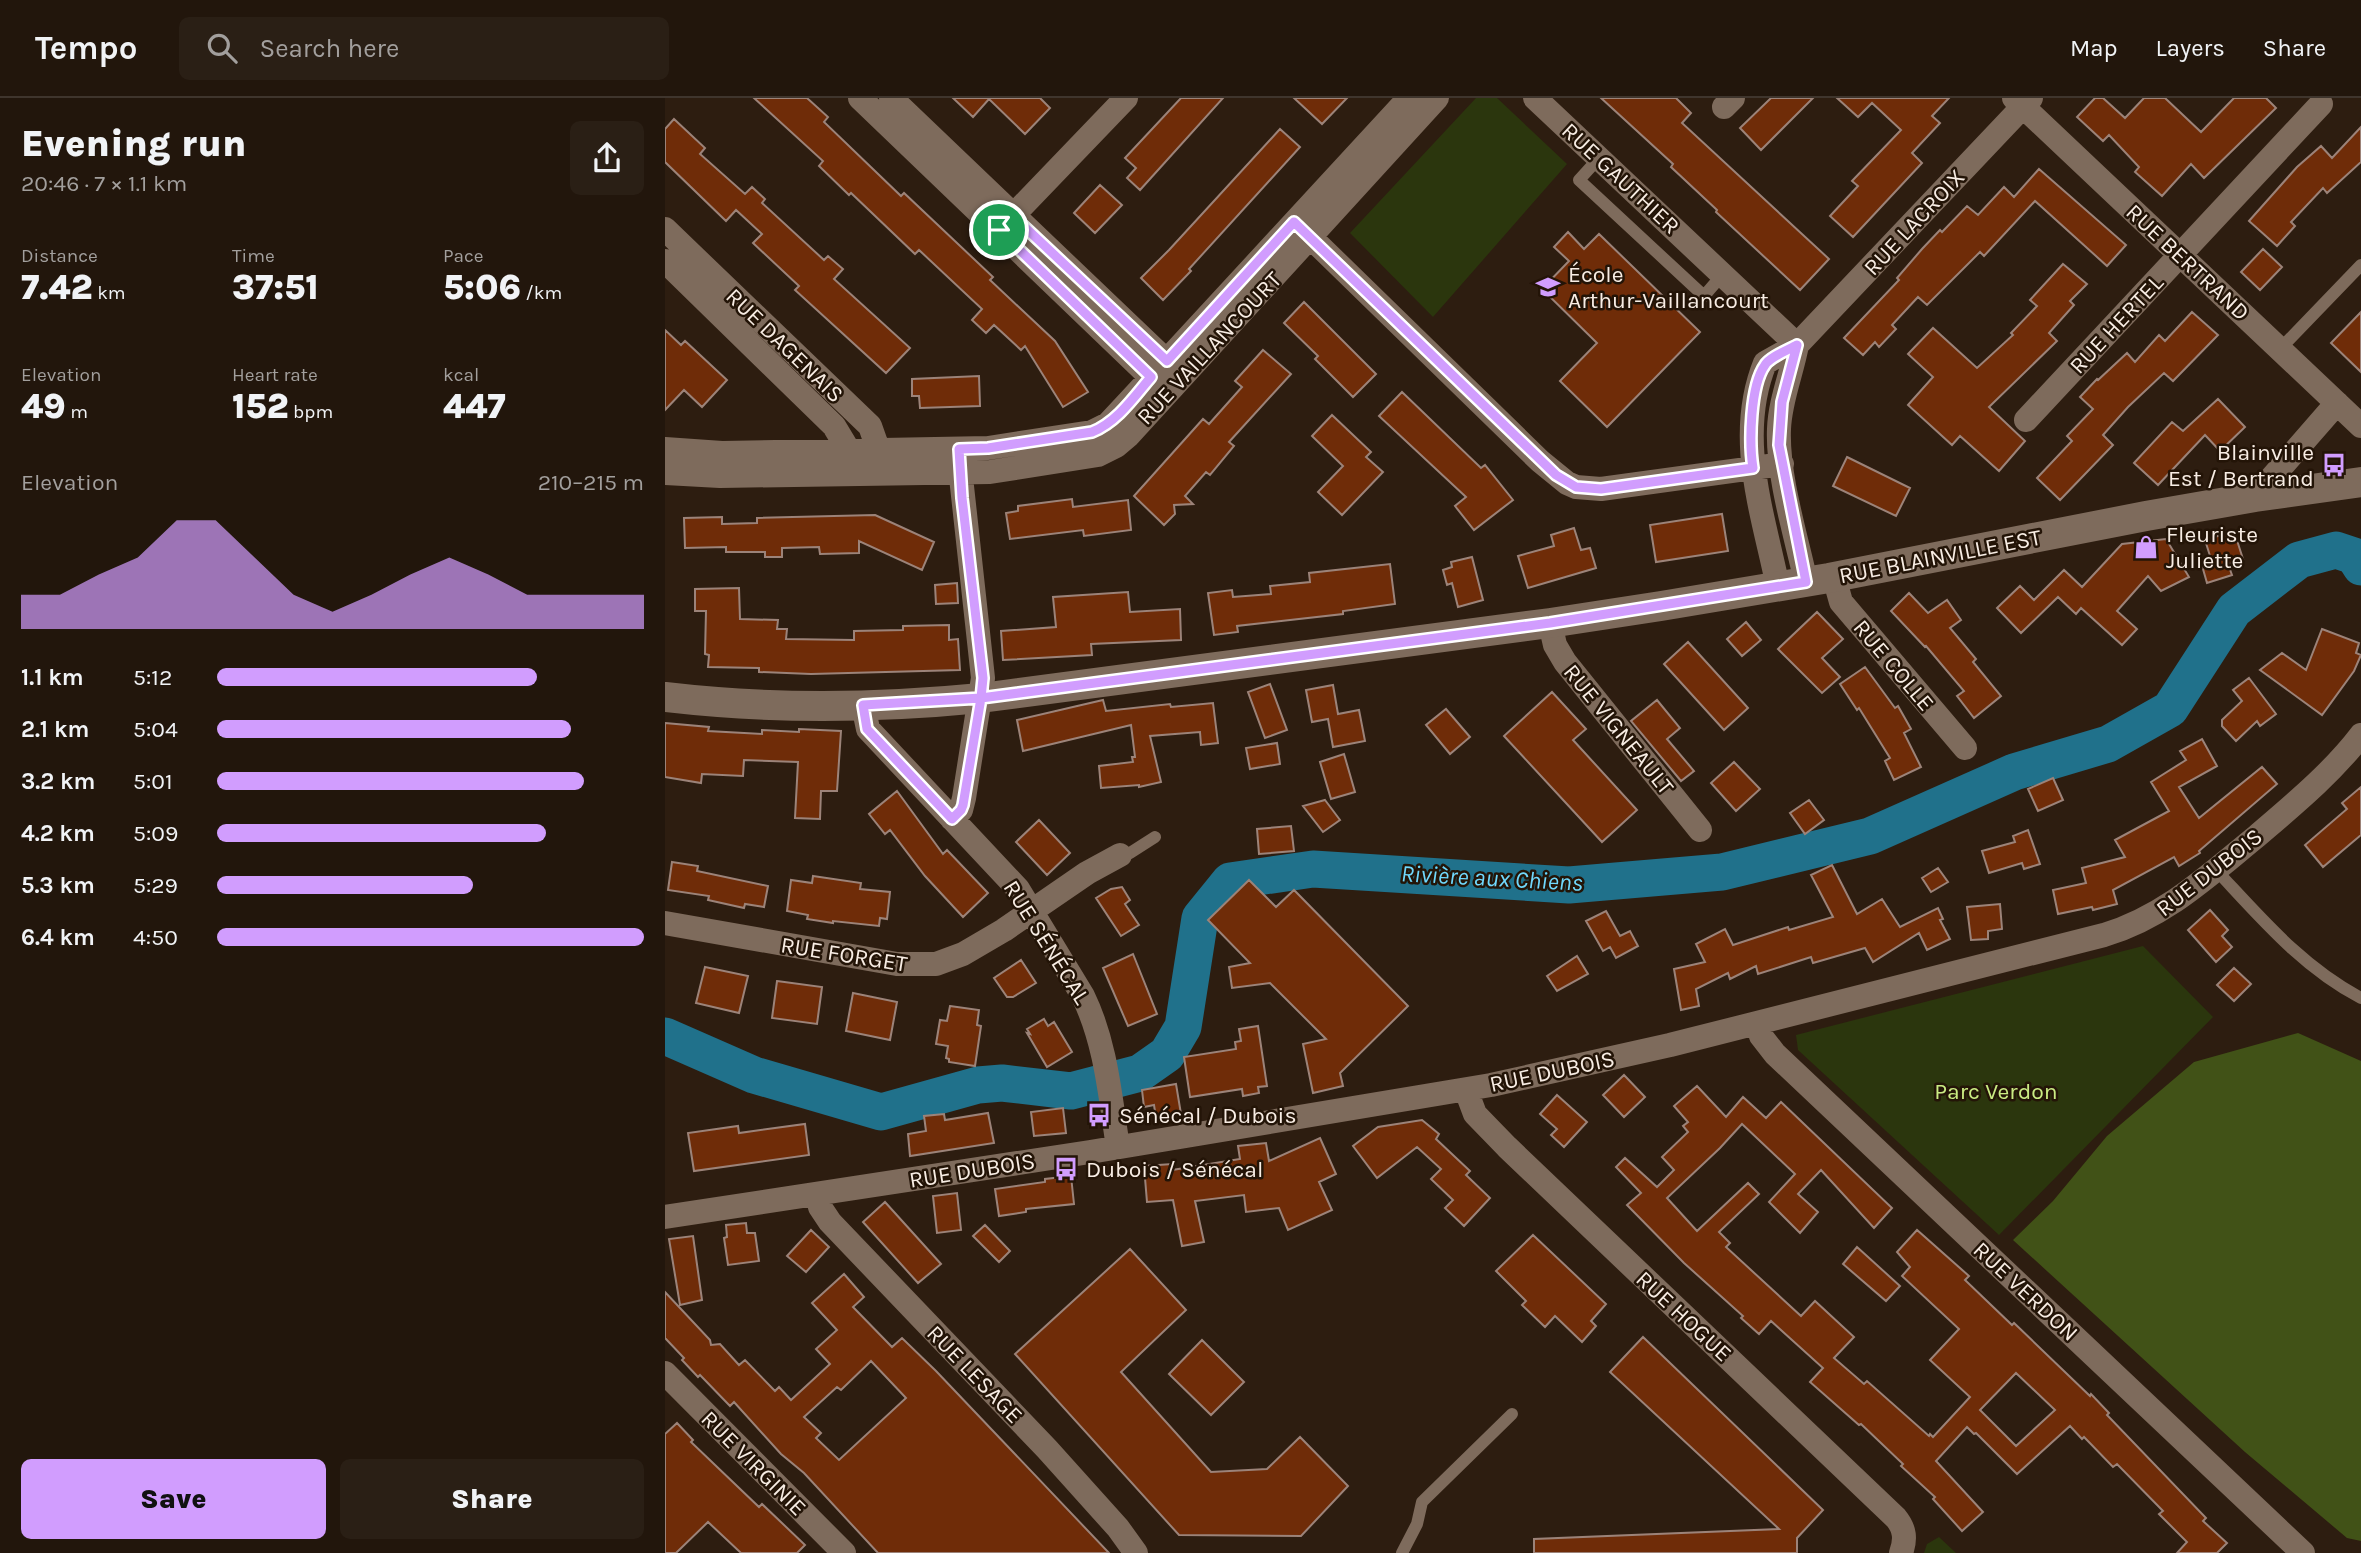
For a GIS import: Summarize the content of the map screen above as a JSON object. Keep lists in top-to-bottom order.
{
  "streets": {
    "street": [
      "RUE GAUTHIER",
      "RUE LACROIX",
      "RUE BERTRAND",
      "RUE HERTEL",
      "RUE DAGENAIS",
      "RUE VAILLANCOURT",
      "RUE BLAINVILLE EST",
      "RUE COLLE",
      "RUE VIGNEAULT",
      "RUE DUBOIS",
      "RUE SÉNÉCAL",
      "RUE FORGET",
      "RUE VERDON",
      "RUE HOGUE",
      "RUE LESAGE",
      "RUE VIRGINIE"
    ]
  },
  "crossings": [
    ["RUE GAUTHIER", "RUE LACROIX"],
    ["RUE LACROIX", "RUE BERTRAND"],
    ["RUE LACROIX", "RUE BLAINVILLE EST"],
    ["RUE LACROIX", "RUE COLLE"],
    ["RUE BERTRAND", "RUE HERTEL"],
    ["RUE DAGENAIS", "RUE VAILLANCOURT"],
    ["RUE BLAINVILLE EST", "RUE COLLE"],
    ["RUE BLAINVILLE EST", "RUE VIGNEAULT"],
    ["RUE BLAINVILLE EST", "RUE SÉNÉCAL"],
    ["RUE DUBOIS", "RUE SÉNÉCAL"],
    ["RUE DUBOIS", "RUE VERDON"],
    ["RUE DUBOIS", "RUE HOGUE"],
    ["RUE DUBOIS", "RUE LESAGE"],
    ["RUE SÉNÉCAL", "RUE FORGET"]
  ],
  "water": ["Rivière aux Chiens"],
  "parks": ["Parc Verdon"],
  "places": {
    "school or university": ["École Arthur-Vaillancourt"],
    "bus stop": ["Blainville Est / Bertrand", "Sénécal / Dubois", "Dubois / Sénécal"],
    "shop": ["Fleuriste Juliette"]
  },
  "page": {
    "header": "Tempo",
    "search": "Search here",
    "nav": ["Map", "Layers", "Share"],
    "heading": ["Evening run", "20:46 · 7 × 1.1 km"],
    "stats": [
      ["Distance", "7.42 km"],
      ["Time", "37:51"],
      ["Pace", "5:06 /km"],
      ["Elevation", "49 m"],
      ["Heart rate", "152 bpm"],
      ["kcal", "447"]
    ],
    "chart": ["Elevation", "210–215 m"],
    "list": [
      {
        "name": "1.1 km",
        "note": "5:12"
      },
      {
        "name": "2.1 km",
        "note": "5:04"
      },
      {
        "name": "3.2 km",
        "note": "5:01"
      },
      {
        "name": "4.2 km",
        "note": "5:09"
      },
      {
        "name": "5.3 km",
        "note": "5:29"
      },
      {
        "name": "6.4 km",
        "note": "4:50"
      }
    ],
    "buttons": ["Save", "Share"]
  }
}
